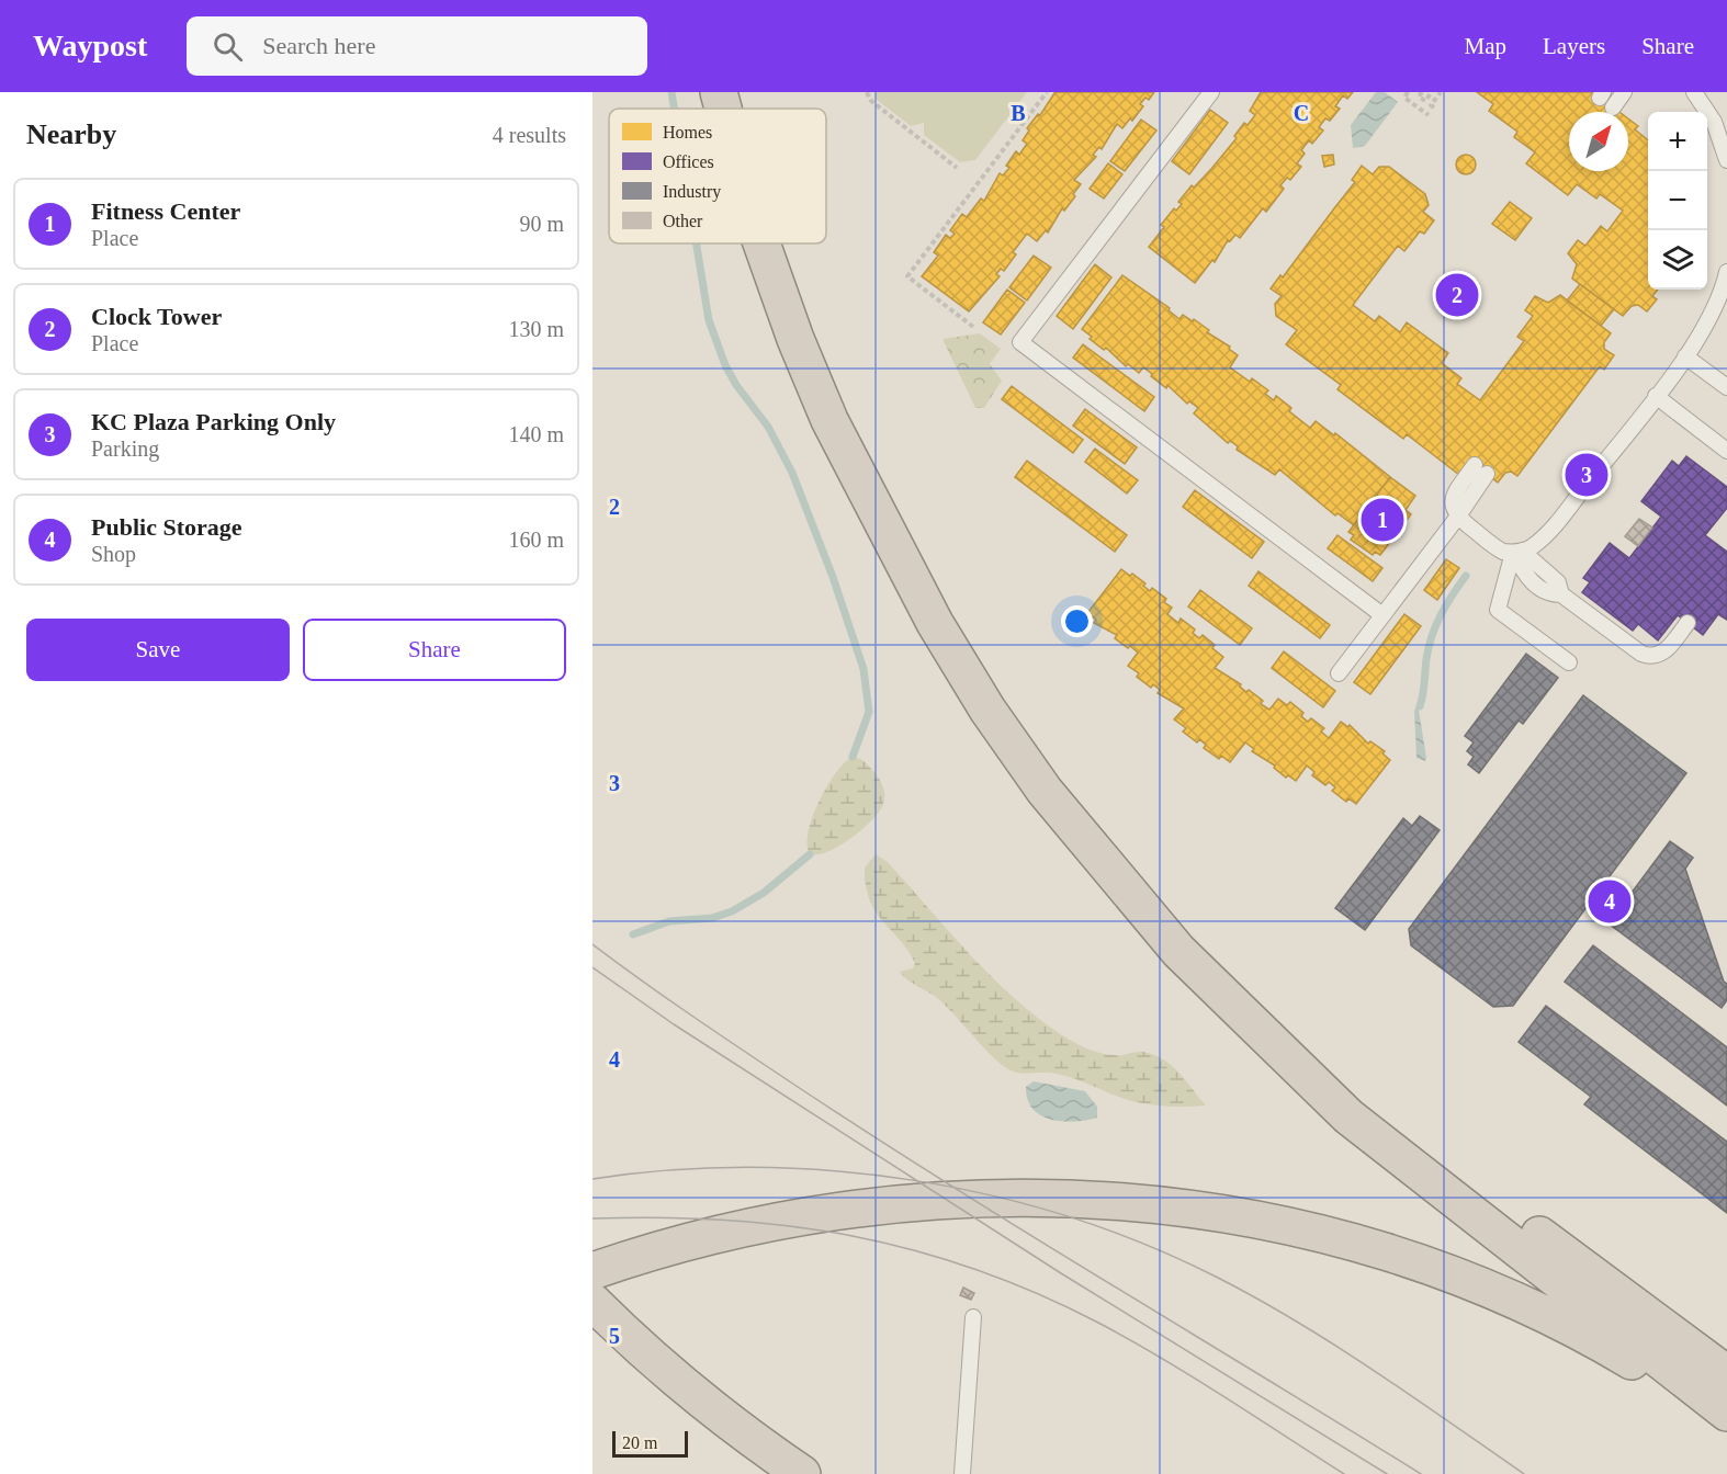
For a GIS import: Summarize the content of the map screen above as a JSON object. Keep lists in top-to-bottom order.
{
  "legend": [
    "Homes",
    "Offices",
    "Industry",
    "Other"
  ],
  "scale_bar": "20 m",
  "north": "top right",
  "page": {
    "header": "Waypost",
    "search": "Search here",
    "nav": ["Map", "Layers", "Share"],
    "heading": ["Nearby", "4 results"],
    "map_buttons": ["+", "−"],
    "list": [
      {
        "mark": "1",
        "name": "Fitness Center",
        "note": "Place",
        "value": "90 m"
      },
      {
        "mark": "2",
        "name": "Clock Tower",
        "note": "Place",
        "value": "130 m"
      },
      {
        "mark": "3",
        "name": "KC Plaza Parking Only",
        "note": "Parking",
        "value": "140 m"
      },
      {
        "mark": "4",
        "name": "Public Storage",
        "note": "Shop",
        "value": "160 m"
      }
    ],
    "pins": [
      "2",
      "3",
      "1",
      "4"
    ],
    "buttons": ["Save", "Share"],
    "scale": "20 m"
  },
  "grid": {
    "columns": ["B", "C"],
    "rows": [
      "2",
      "3",
      "4",
      "5"
    ]
  }
}
